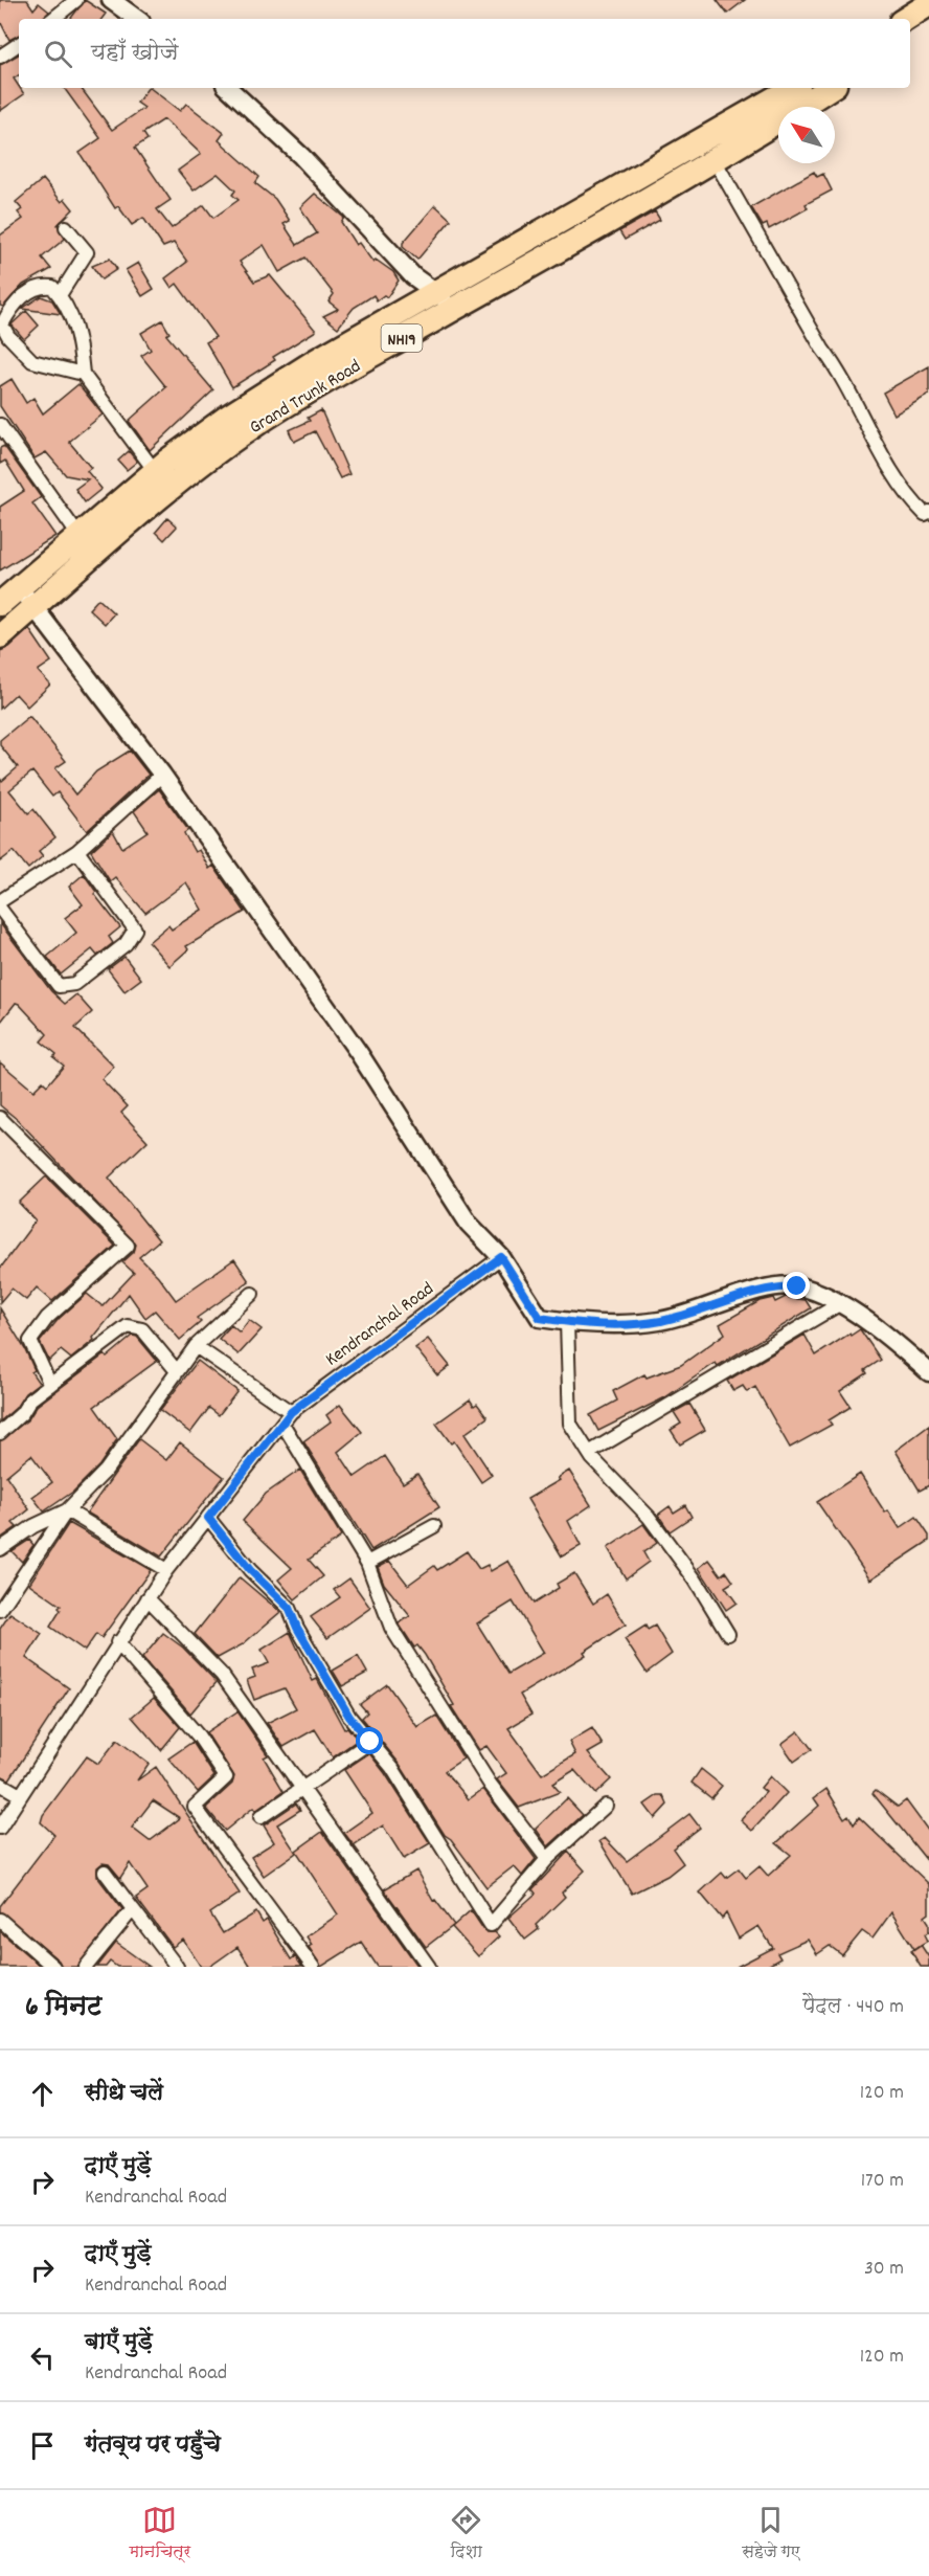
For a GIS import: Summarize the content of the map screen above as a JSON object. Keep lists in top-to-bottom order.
{
  "streets": {
    "highway": ["NH19", "Grand Trunk Road"],
    "street": ["Kendranchal Road"]
  },
  "north": "top left",
  "page": {
    "search": "यहाँ खोजें",
    "heading": ["6 मिनट", "पैदल · 440 m"],
    "list": [
      ["सीधे चलें", "120 m"],
      ["दाएँ मुड़ें", "Kendranchal Road", "170 m"],
      ["दाएँ मुड़ें", "Kendranchal Road", "30 m"],
      ["बाएँ मुड़ें", "Kendranchal Road", "120 m"],
      "गंतव्य पर पहुँचे"
    ],
    "nav": ["मानचित्र", "दिशा", "सहेजे गए"]
  }
}
